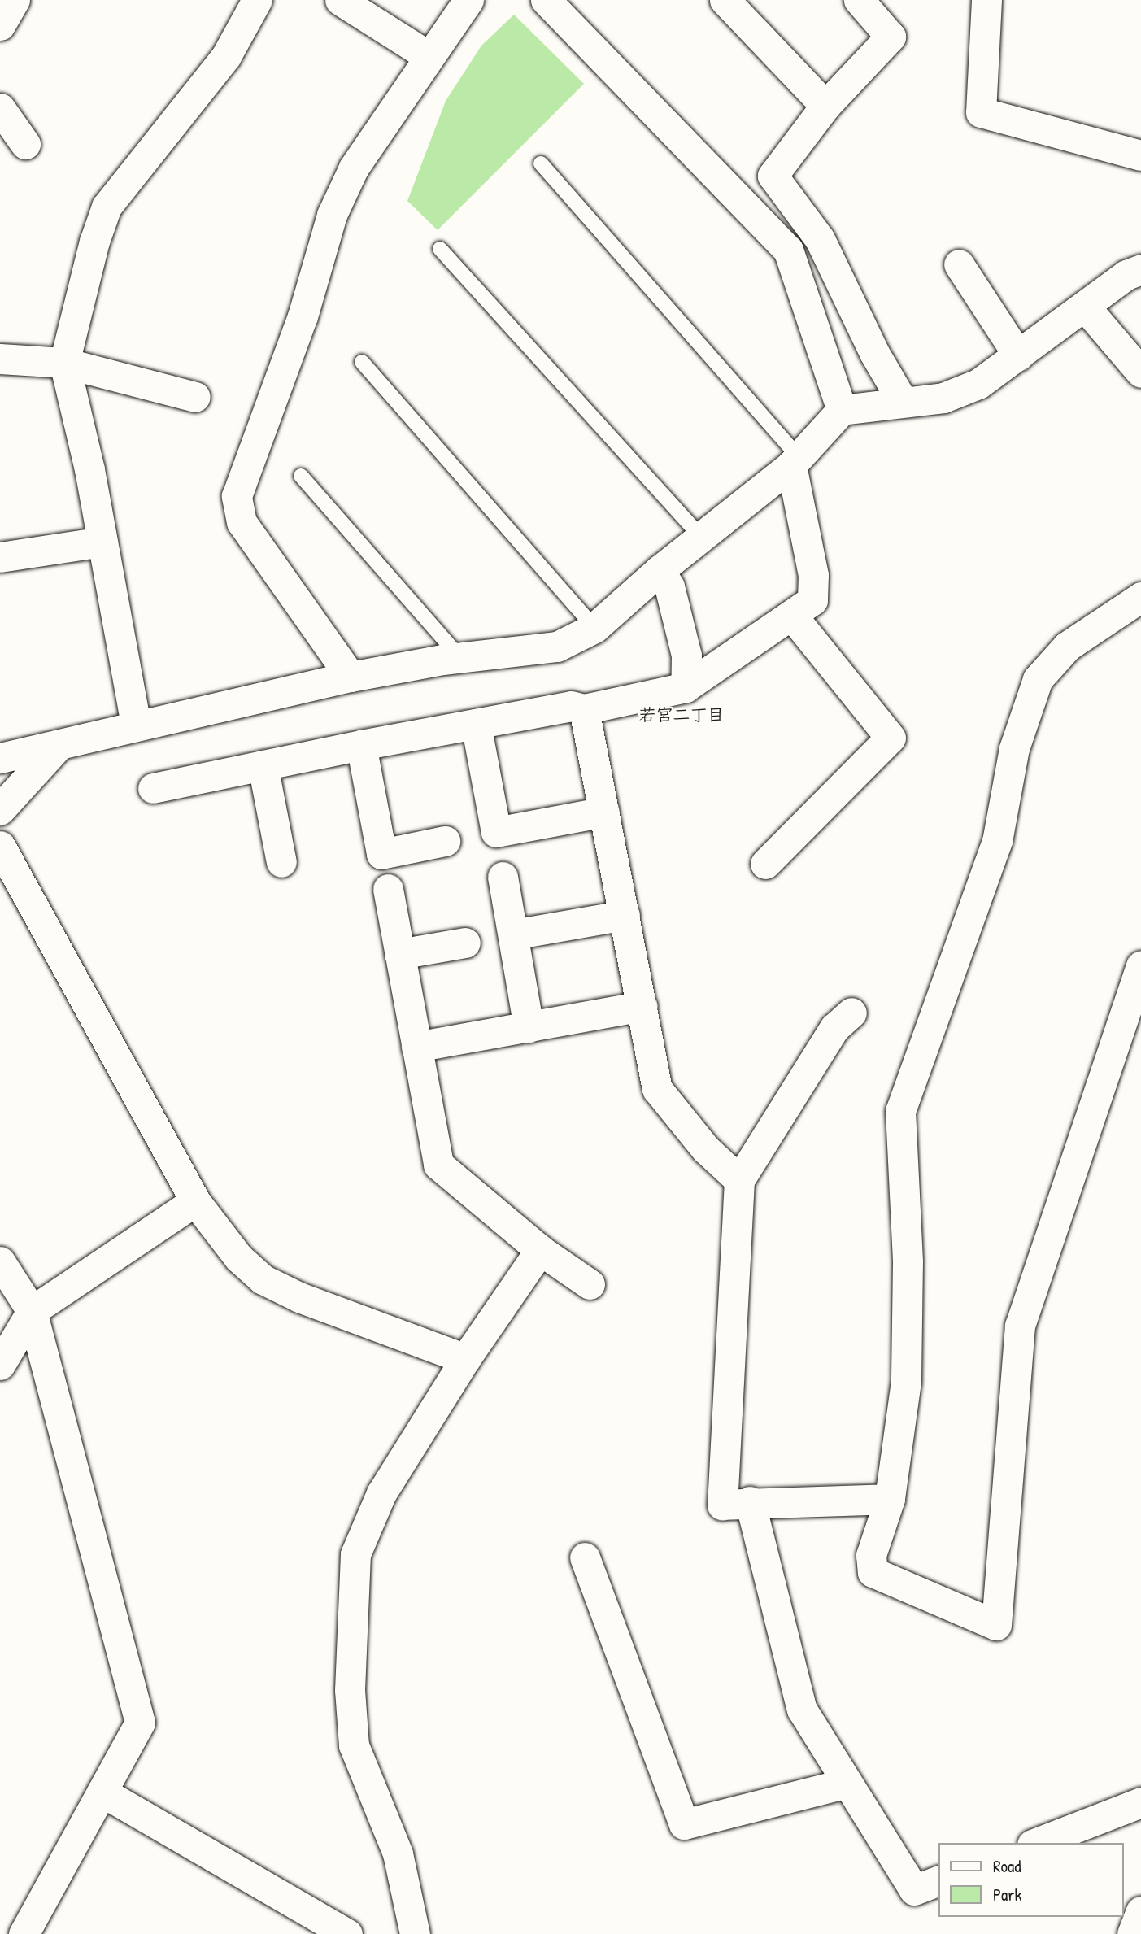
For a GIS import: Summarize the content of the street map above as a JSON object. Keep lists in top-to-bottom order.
{
  "districts": ["若宮二丁目"],
  "legend": ["Road", "Park"]
}
